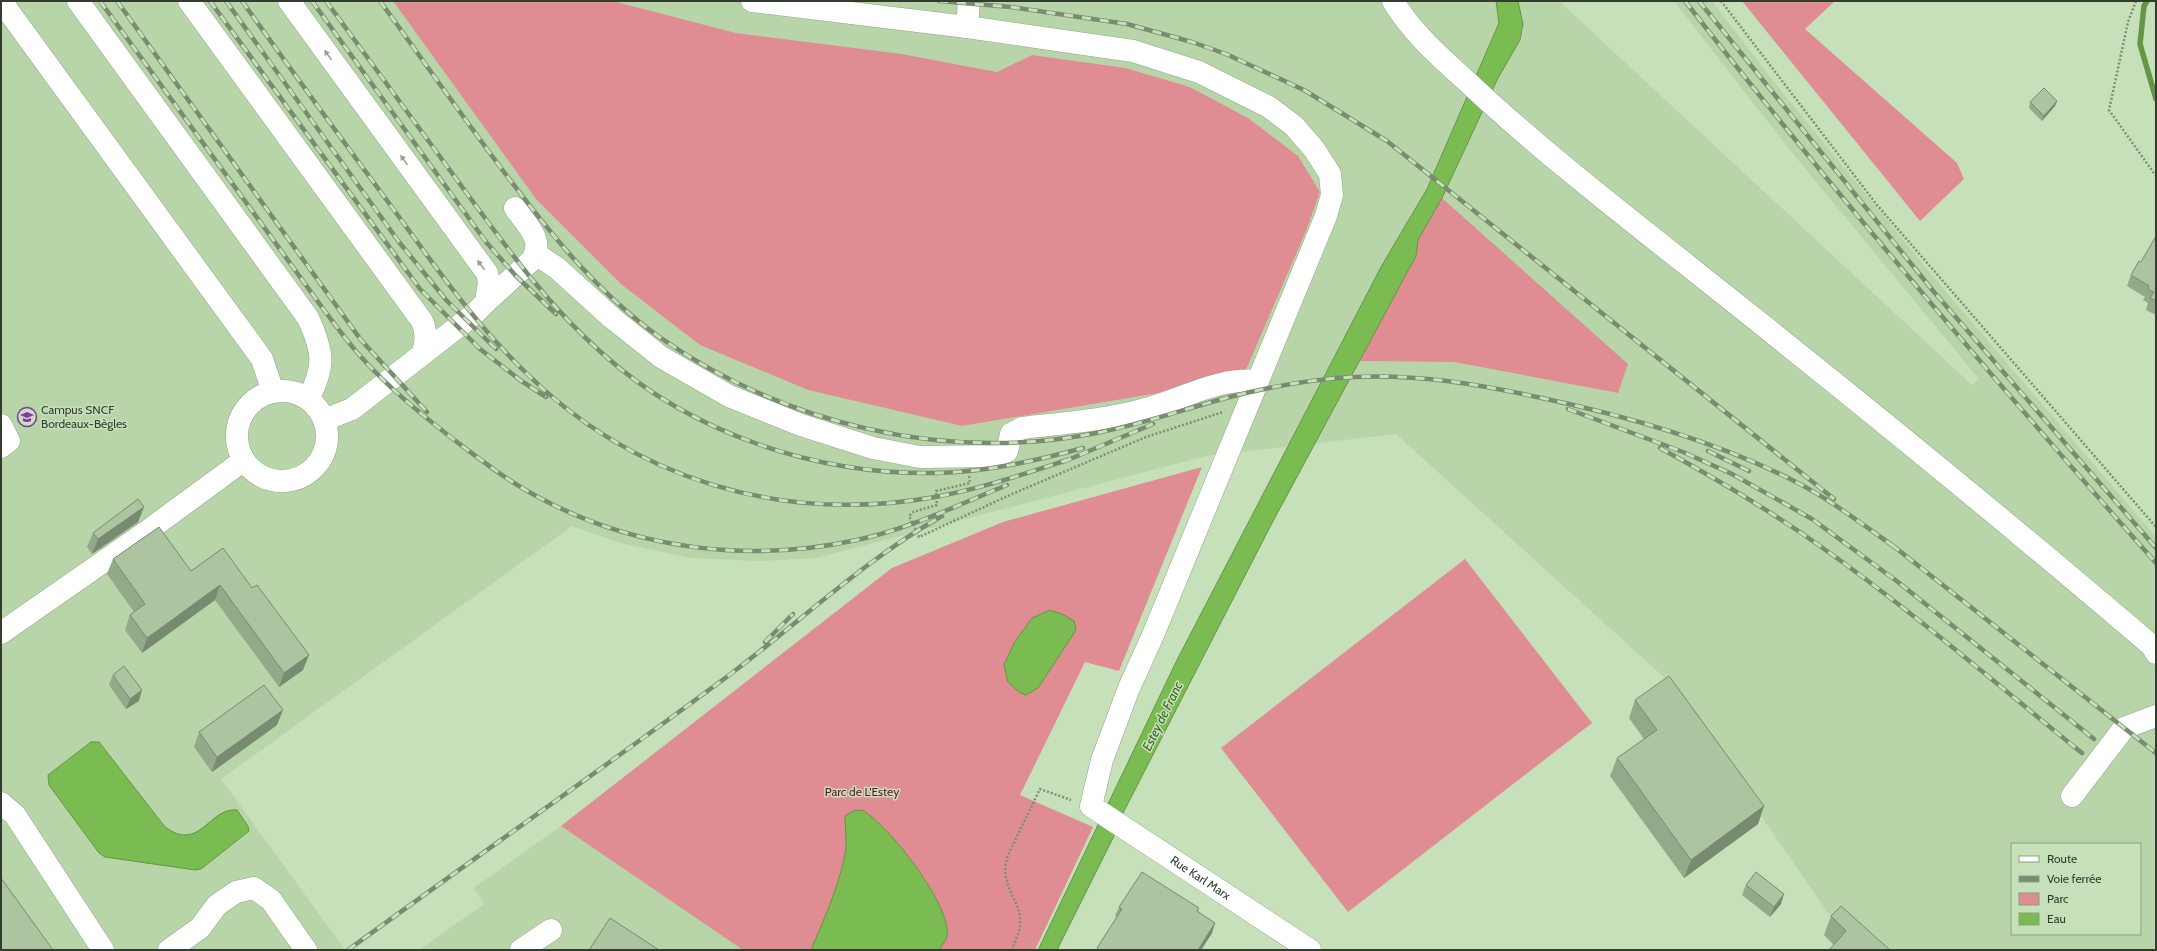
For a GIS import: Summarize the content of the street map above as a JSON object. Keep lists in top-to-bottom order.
{
  "streets": {
    "street": ["Rue Karl Marx"]
  },
  "water": ["Estey de Franc"],
  "parks": ["Parc de L'Estey"],
  "places": {
    "school or university": ["Campus SNCF Bordeaux-Bègles"]
  },
  "legend": [
    "Route",
    "Voie ferrée",
    "Parc",
    "Eau"
  ]
}
